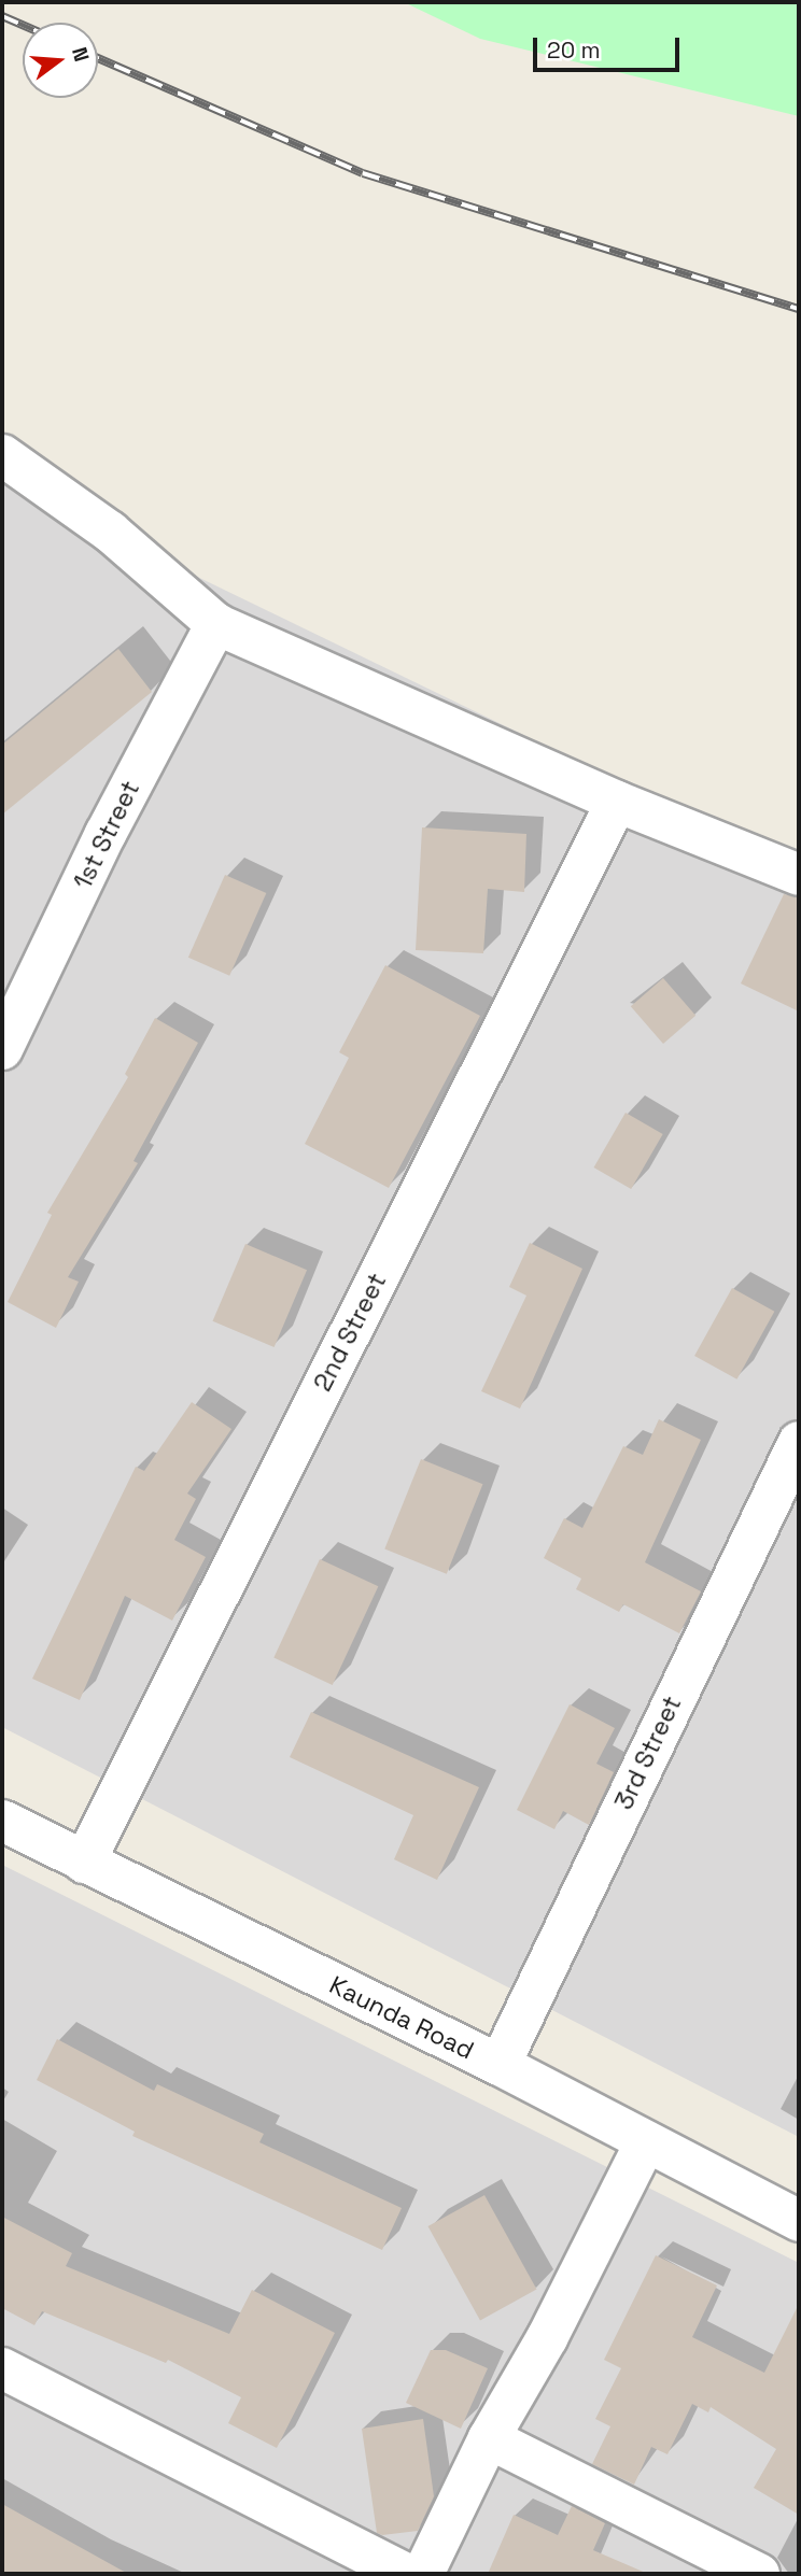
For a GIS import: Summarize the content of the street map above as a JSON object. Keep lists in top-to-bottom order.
{
  "streets": {
    "street": [
      "1st Street",
      "2nd Street",
      "3rd Street",
      "Kaunda Road"
    ]
  },
  "crossings": [
    ["2nd Street", "Kaunda Road"],
    ["3rd Street", "Kaunda Road"]
  ],
  "scale_bar": "20 m",
  "north": "right"
}
